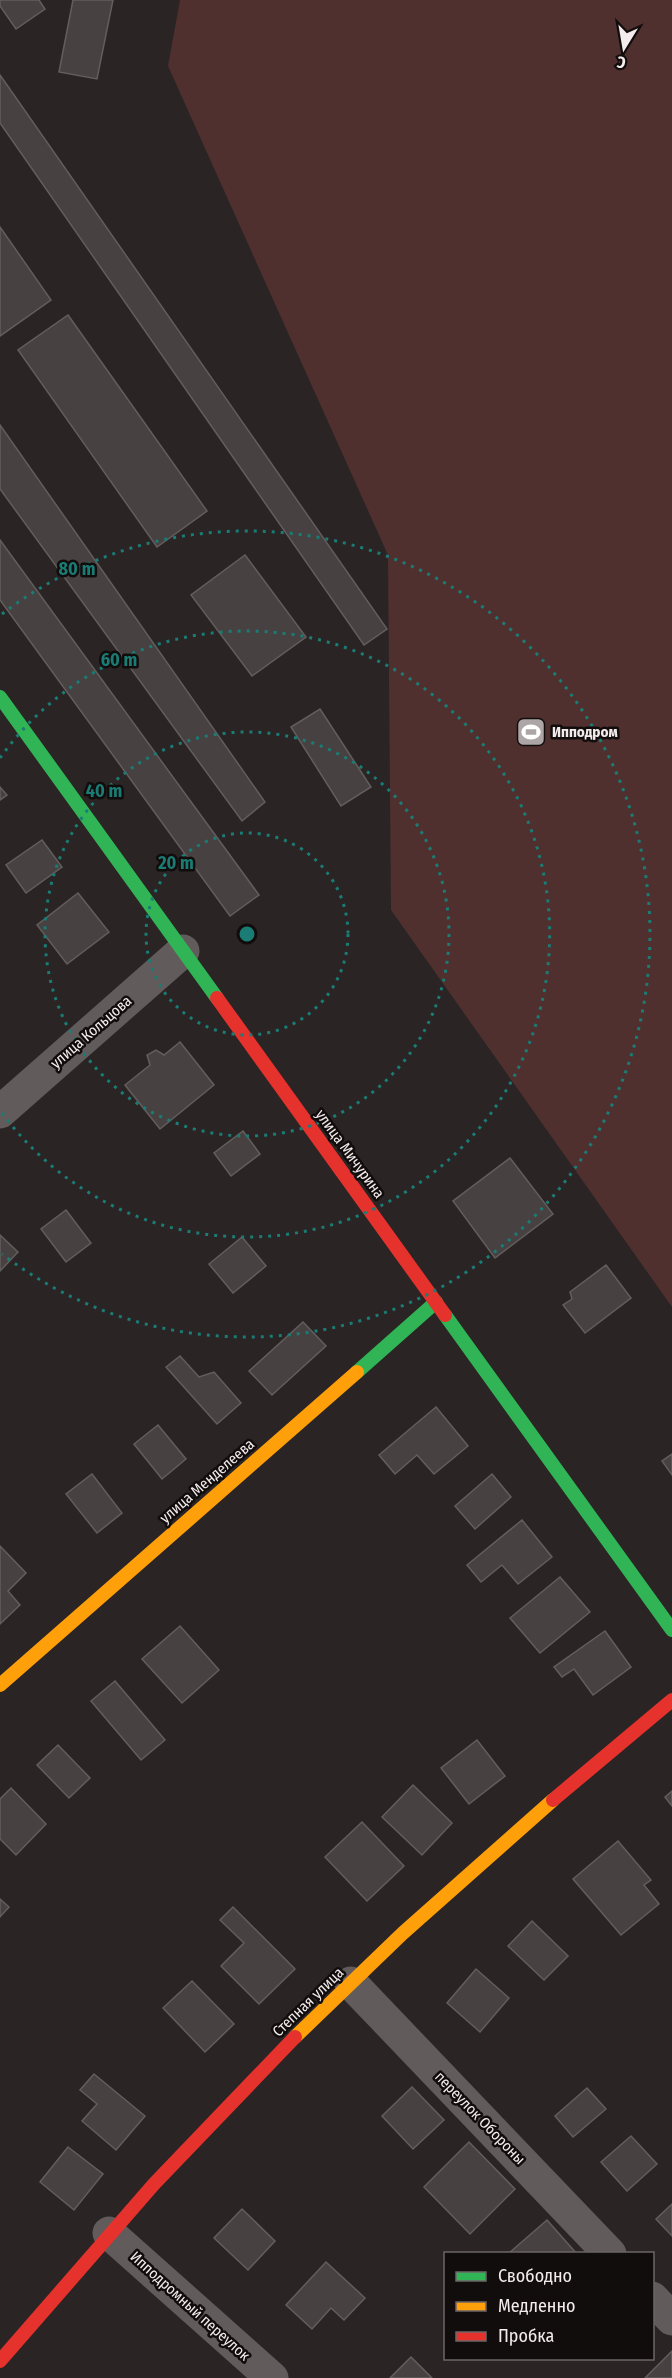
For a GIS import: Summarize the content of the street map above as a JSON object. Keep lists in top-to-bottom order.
{
  "streets": {
    "street": [
      "улица Кольцова",
      "улица Мичурина",
      "улица Менделеева",
      "Степная улица",
      "переулок Обороны",
      "Ипподромный переулок"
    ]
  },
  "crossings": [
    ["улица Кольцова", "улица Мичурина"],
    ["улица Мичурина", "улица Менделеева"],
    ["Степная улица", "переулок Обороны"],
    ["Степная улица", "Ипподромный переулок"]
  ],
  "places": {
    "sports": ["Ипподром"]
  },
  "legend": ["Свободно", "Медленно", "Пробка"],
  "north": "bottom",
  "rings": [
    "80 m",
    "60 m",
    "40 m",
    "20 m"
  ]
}
